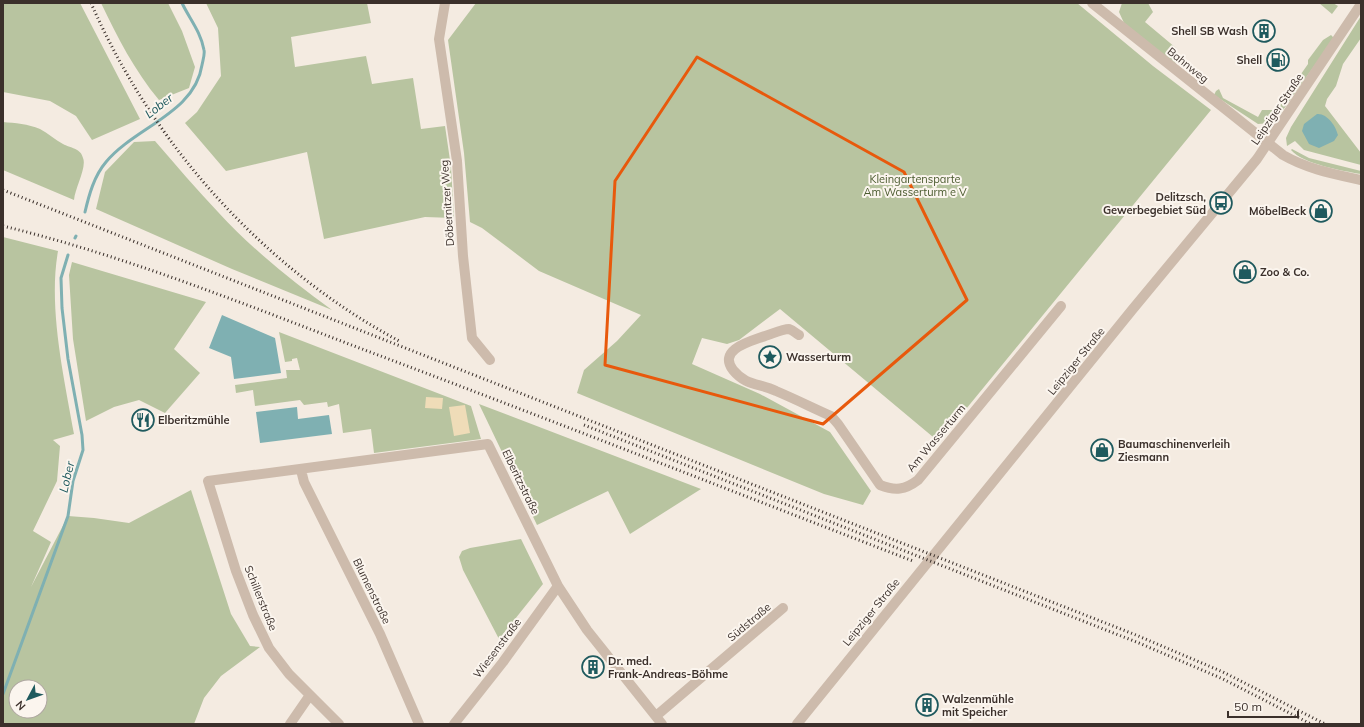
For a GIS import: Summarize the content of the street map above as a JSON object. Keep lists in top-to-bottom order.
{
  "streets": {
    "street": [
      "Bahnweg",
      "Leipziger Straße",
      "Döbernitzer Weg",
      "Am Wasserturm",
      "Elberitzstraße",
      "Blumenstraße",
      "Schillerstraße",
      "Südstraße",
      "Wiesenstraße"
    ]
  },
  "crossings": [
    ["Bahnweg", "Leipziger Straße"],
    ["Elberitzstraße", "Blumenstraße"],
    ["Elberitzstraße", "Schillerstraße"],
    ["Elberitzstraße", "Südstraße"],
    ["Elberitzstraße", "Wiesenstraße"]
  ],
  "water": ["Lober"],
  "parks": ["Kleingartensparte Am Wasserturm e V"],
  "places": {
    "building": ["Shell SB Wash", "Dr. med. Frank-Andreas-Böhme", "Walzenmühle mit Speicher"],
    "fuel station": ["Shell"],
    "bus stop": ["Delitzsch, Gewerbegebiet Süd"],
    "shop": ["MöbelBeck", "Zoo & Co.", "Baumaschinenverleih Ziesmann"],
    "place": ["Wasserturm"],
    "restaurant": ["Elberitzmühle"]
  },
  "scale_bar": "50 m",
  "north": "bottom left"
}
